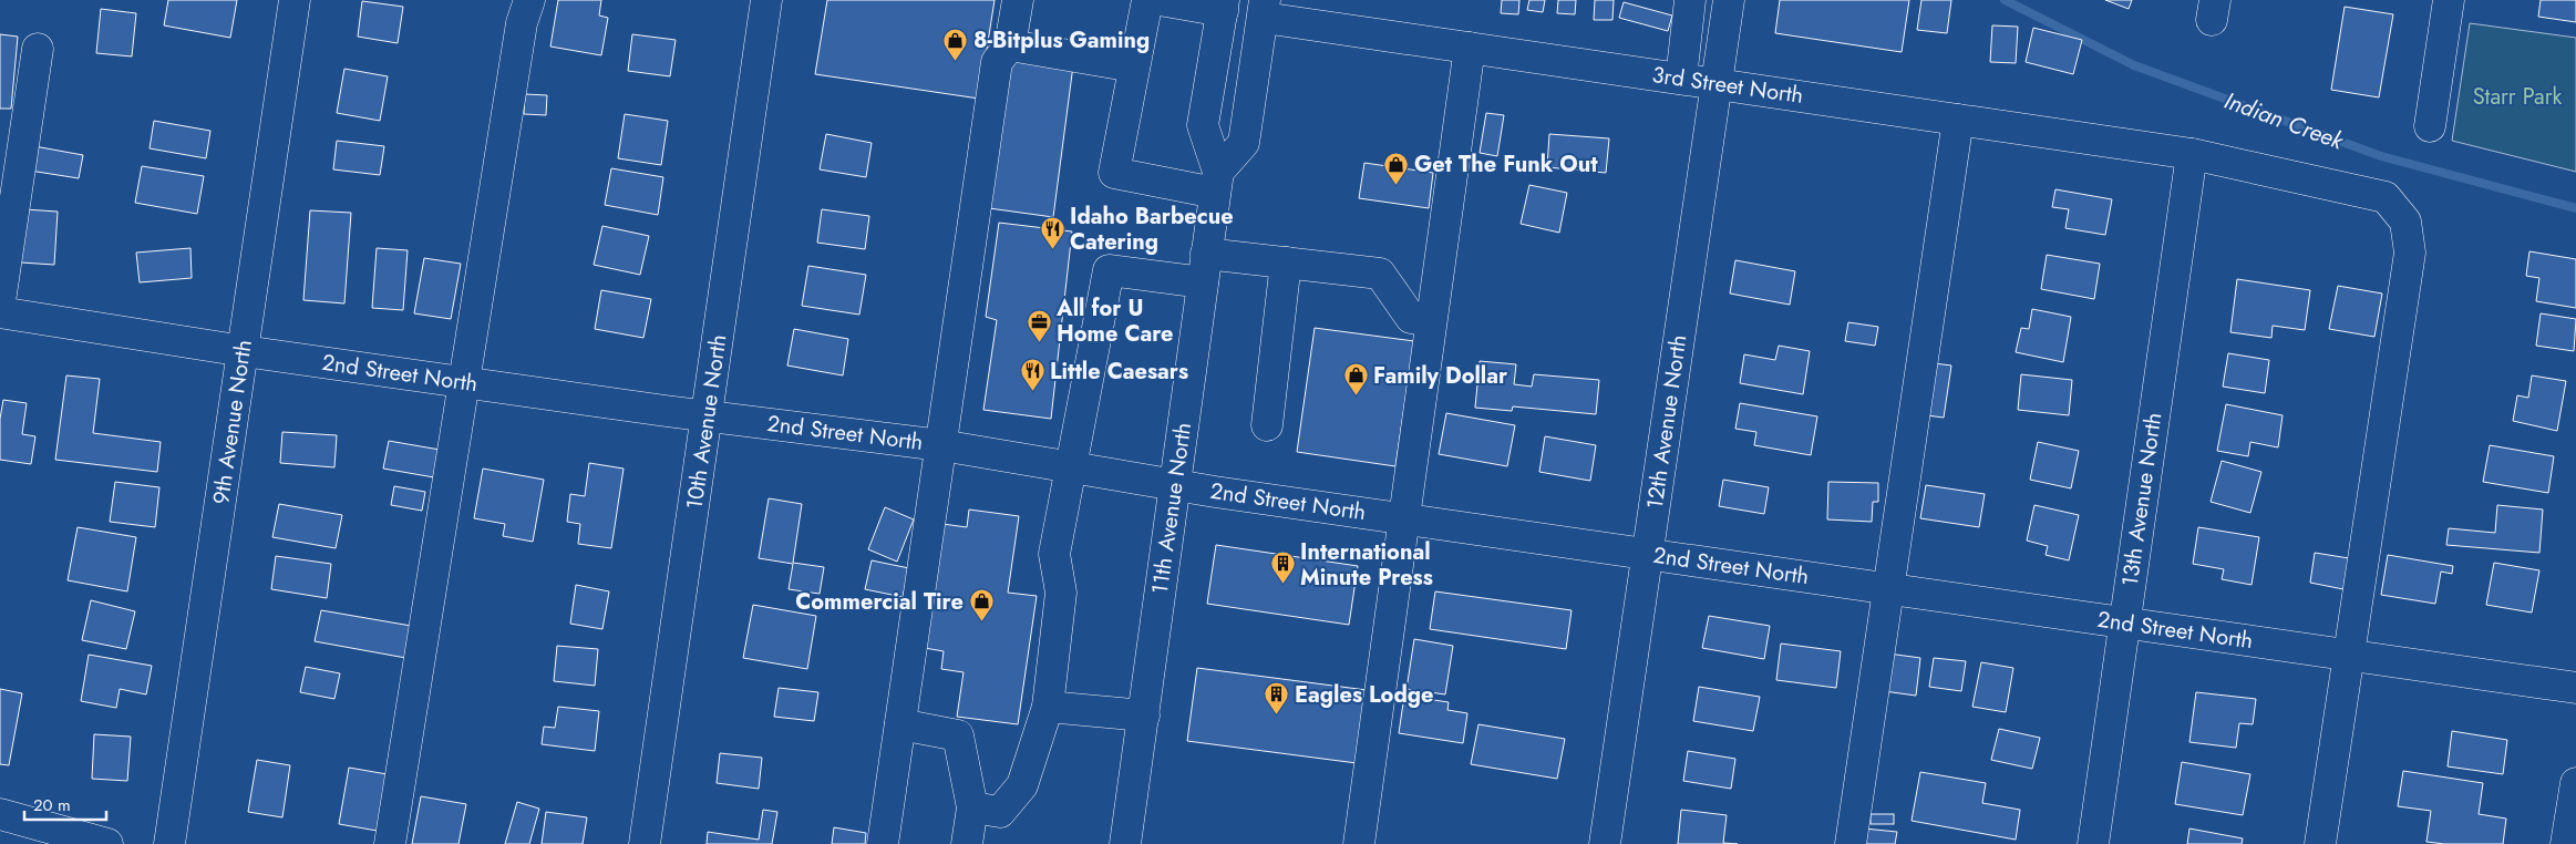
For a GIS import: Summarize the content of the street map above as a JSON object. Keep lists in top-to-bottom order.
{
  "streets": {
    "street": [
      "3rd Street North",
      "2nd Street North",
      "9th Avenue North",
      "10th Avenue North",
      "12th Avenue North",
      "13th Avenue North",
      "11th Avenue North"
    ]
  },
  "crossings": [
    ["3rd Street North", "2nd Street North"],
    ["3rd Street North", "12th Avenue North"],
    ["3rd Street North", "13th Avenue North"],
    ["2nd Street North", "9th Avenue North"],
    ["2nd Street North", "10th Avenue North"],
    ["2nd Street North", "12th Avenue North"],
    ["2nd Street North", "13th Avenue North"],
    ["2nd Street North", "11th Avenue North"]
  ],
  "water": ["Indian Creek"],
  "parks": ["Starr Park"],
  "places": {
    "shop": [
      "8-Bitplus Gaming",
      "Get The Funk Out",
      "Family Dollar",
      "Commercial Tire"
    ],
    "restaurant": ["Idaho Barbecue Catering", "Little Caesars"],
    "office": ["All for U Home Care"],
    "building": ["International Minute Press", "Eagles Lodge"]
  },
  "scale_bar": "20 m"
}
